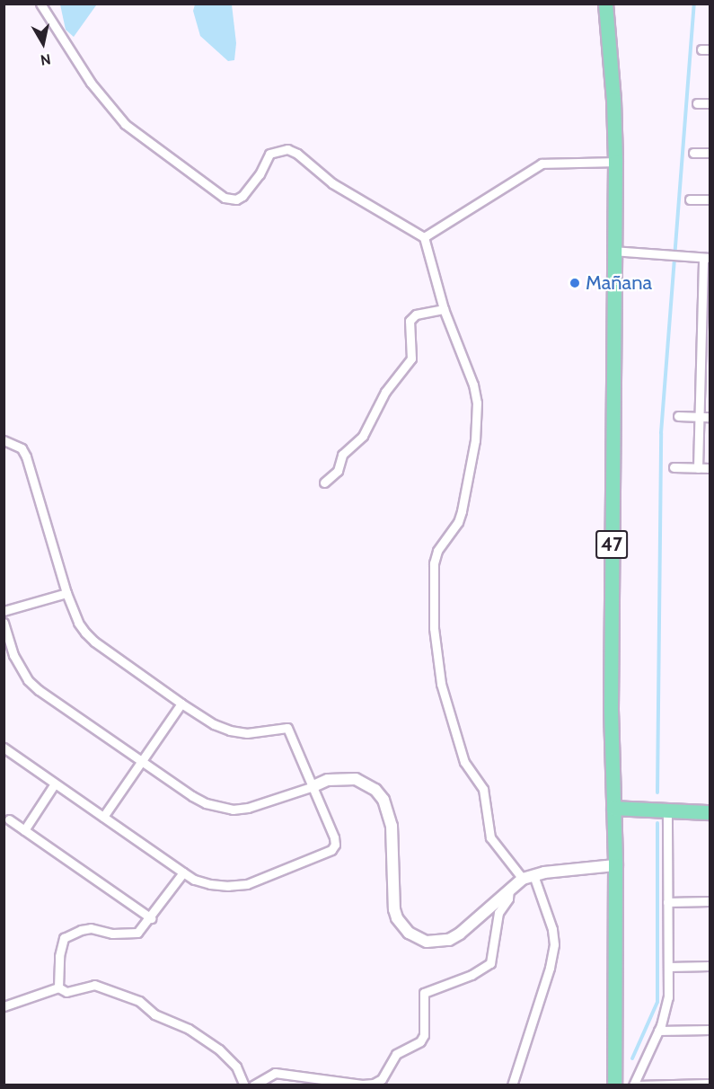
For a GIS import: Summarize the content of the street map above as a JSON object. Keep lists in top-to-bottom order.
{
  "streets": {
    "main road": ["47"]
  },
  "places": ["Mañana"],
  "north": "bottom"
}
